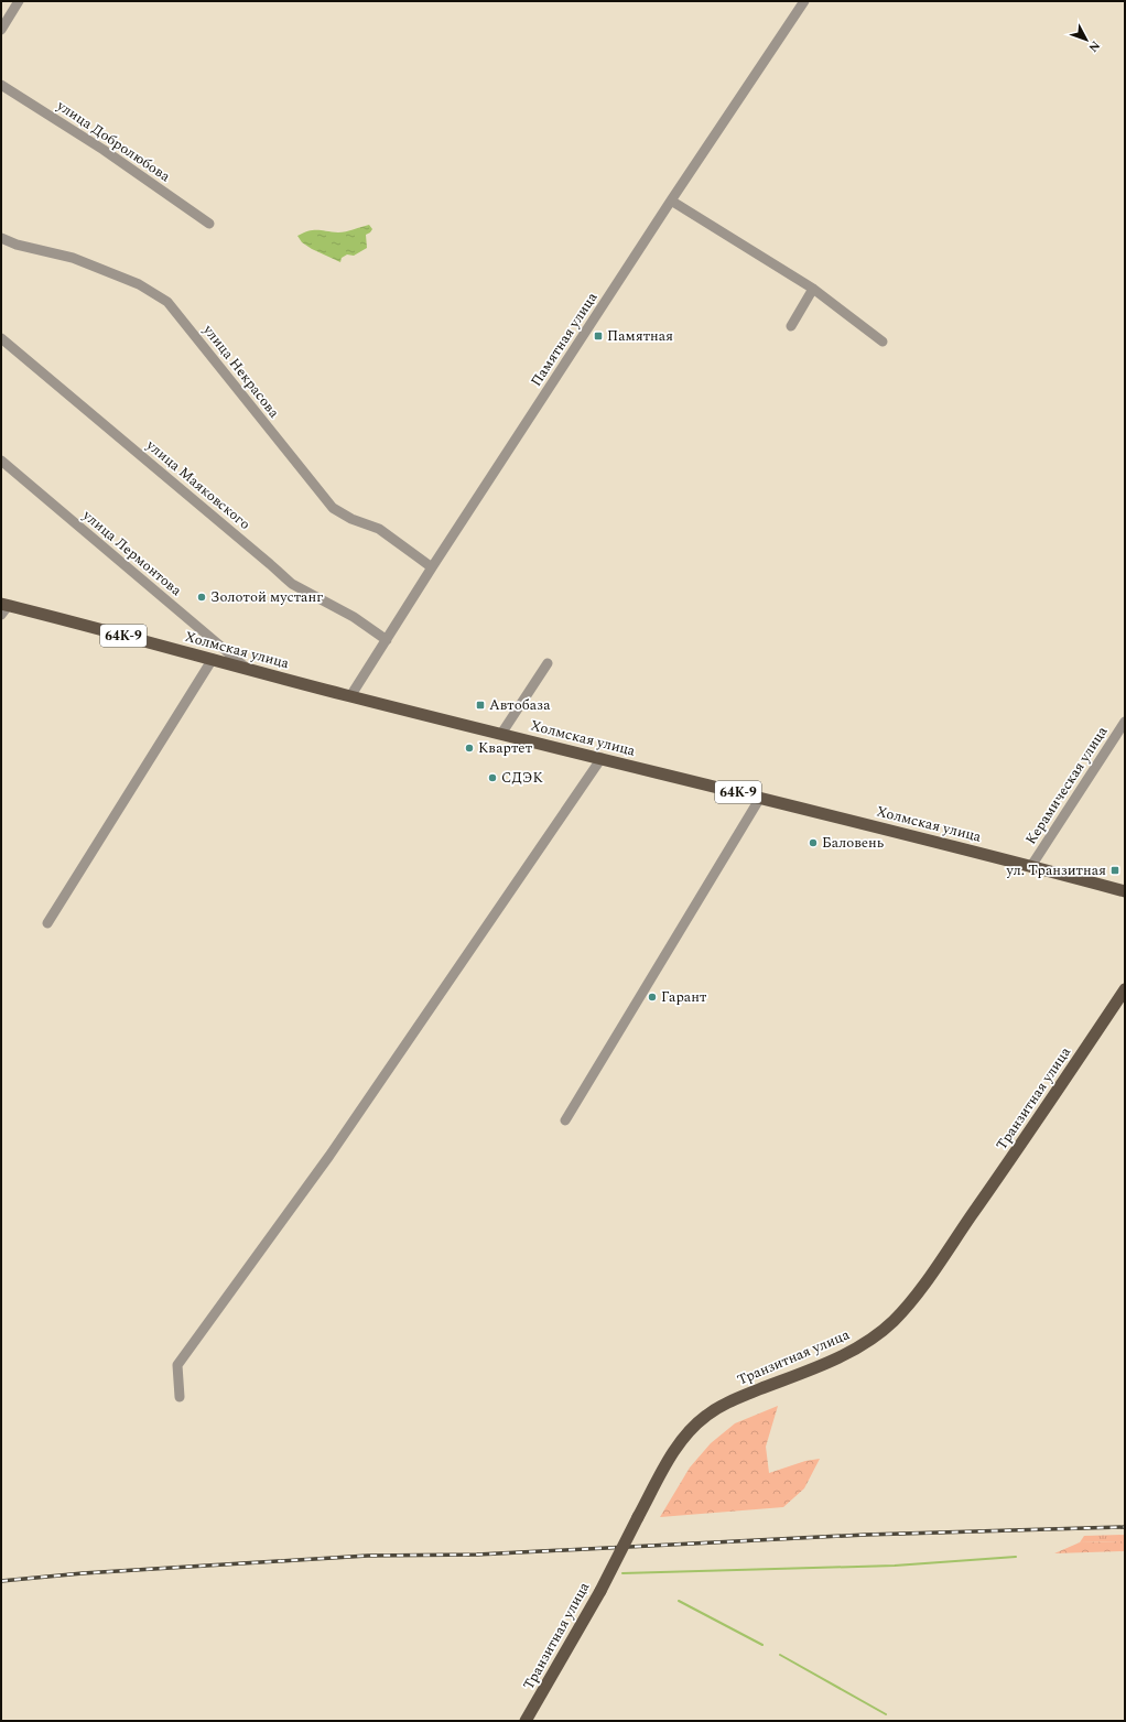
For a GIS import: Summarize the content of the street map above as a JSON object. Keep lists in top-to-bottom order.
{
  "streets": {
    "main road": ["64К-9", "Холмская улица", "Транзитная улица"],
    "street": [
      "улица Добролюбова",
      "Памятная улица",
      "улица Некрасова",
      "улица Маяковского",
      "улица Лермонтова",
      "Керамическая улица"
    ]
  },
  "crossings": [
    ["Памятная улица", "улица Некрасова"],
    ["Памятная улица", "улица Маяковского"],
    ["Памятная улица", "Холмская улица"],
    ["улица Лермонтова", "Холмская улица"],
    ["Холмская улица", "Керамическая улица"]
  ],
  "places": {
    "transit": ["Памятная", "Автобаза", "ул. Транзитная"],
    "other": [
      "Золотой мустанг",
      "Квартет",
      "СДЭК",
      "Баловень",
      "Гарант"
    ]
  },
  "north": "bottom right"
}
